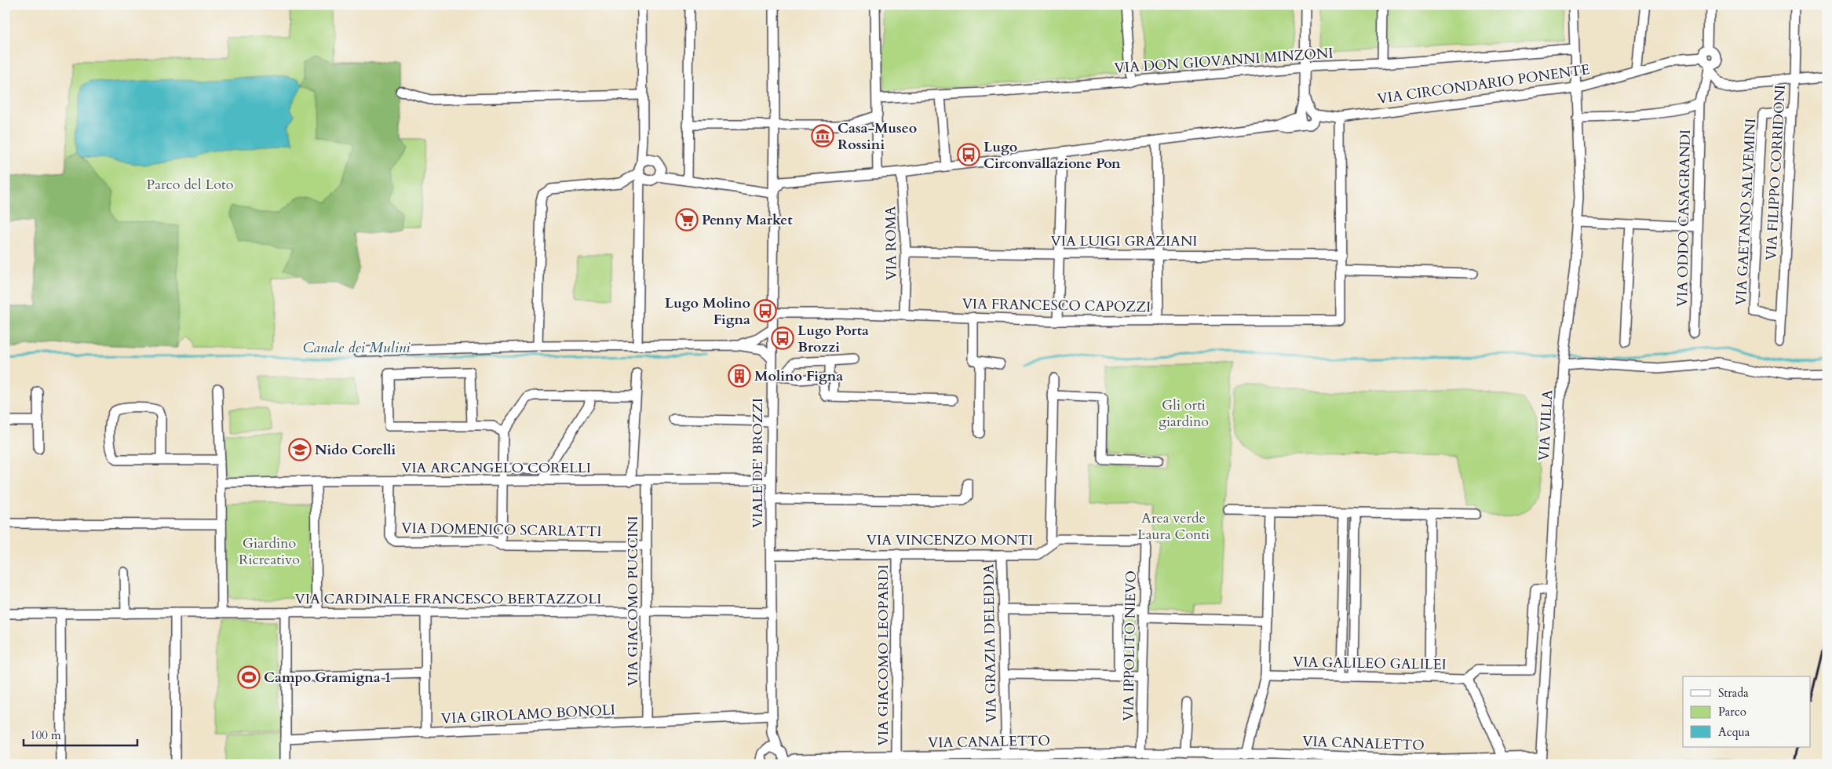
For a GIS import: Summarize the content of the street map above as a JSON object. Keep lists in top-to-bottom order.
{
  "streets": {
    "street": [
      "VIA DON GIOVANNI MINZONI",
      "VIA CIRCONDARIO PONENTE",
      "VIA FILIPPO CORRIDONI",
      "VIA GAETANO SALVEMINI",
      "VIA ODDO CASAGRANDI",
      "VIA LUIGI GRAZIANI",
      "VIA ROMA",
      "VIA FRANCESCO CAPOZZI",
      "VIA VILLA",
      "VIALE DE' BROZZI",
      "VIA ARCANGELO CORELLI",
      "VIA DOMENICO SCARLATTI",
      "VIA VINCENZO MONTI",
      "VIA CARDINALE FRANCESCO BERTAZZOLI",
      "VIA GIACOMO PUCCINI",
      "VIA GRAZIA DELEDDA",
      "VIA IPPOLITO NIEVO",
      "VIA GIACOMO LEOPARDI",
      "VIA GALILEO GALILEI",
      "VIA GIROLAMO BONOLI",
      "VIA CANALETTO"
    ]
  },
  "crossings": [
    ["VIA DON GIOVANNI MINZONI", "VIA VILLA"],
    ["VIA CIRCONDARIO PONENTE", "VIA ODDO CASAGRANDI"],
    ["VIA CIRCONDARIO PONENTE", "VIA ROMA"],
    ["VIA CIRCONDARIO PONENTE", "VIA VILLA"],
    ["VIA CIRCONDARIO PONENTE", "VIALE DE' BROZZI"],
    ["VIA FILIPPO CORRIDONI", "VIA GAETANO SALVEMINI"],
    ["VIA LUIGI GRAZIANI", "VIA ROMA"],
    ["VIA ROMA", "VIA FRANCESCO CAPOZZI"],
    ["VIA FRANCESCO CAPOZZI", "VIALE DE' BROZZI"],
    ["VIA VILLA", "VIA CANALETTO"],
    ["VIALE DE' BROZZI", "VIA ARCANGELO CORELLI"],
    ["VIALE DE' BROZZI", "VIA VINCENZO MONTI"],
    ["VIALE DE' BROZZI", "VIA CARDINALE FRANCESCO BERTAZZOLI"],
    ["VIALE DE' BROZZI", "VIA GIROLAMO BONOLI"],
    ["VIALE DE' BROZZI", "VIA CANALETTO"],
    ["VIA ARCANGELO CORELLI", "VIA DOMENICO SCARLATTI"],
    ["VIA ARCANGELO CORELLI", "VIA GIACOMO PUCCINI"],
    ["VIA DOMENICO SCARLATTI", "VIA GIACOMO PUCCINI"],
    ["VIA VINCENZO MONTI", "VIA GRAZIA DELEDDA"],
    ["VIA VINCENZO MONTI", "VIA IPPOLITO NIEVO"],
    ["VIA VINCENZO MONTI", "VIA GIACOMO LEOPARDI"],
    ["VIA CARDINALE FRANCESCO BERTAZZOLI", "VIA GIACOMO PUCCINI"],
    ["VIA GIACOMO PUCCINI", "VIA GIROLAMO BONOLI"],
    ["VIA GRAZIA DELEDDA", "VIA CANALETTO"],
    ["VIA IPPOLITO NIEVO", "VIA CANALETTO"],
    ["VIA GIACOMO LEOPARDI", "VIA CANALETTO"]
  ],
  "water": ["Canale dei Mulini"],
  "parks": [
    "Parco del Loto",
    "Gli orti giardino",
    "Area verde Laura Conti",
    "Giardino Ricreativo"
  ],
  "places": {
    "museum": ["Casa-Museo Rossini"],
    "bus stop": ["Lugo Circonvallazione Pon", "Lugo Molino Figna", "Lugo Porta Brozzi"],
    "supermarket": ["Penny Market"],
    "building": ["Molino Figna"],
    "school or university": ["Nido Corelli"],
    "sports": ["Campo Gramigna 1"]
  },
  "legend": ["Strada", "Parco", "Acqua"],
  "scale_bar": "100 m"
}
